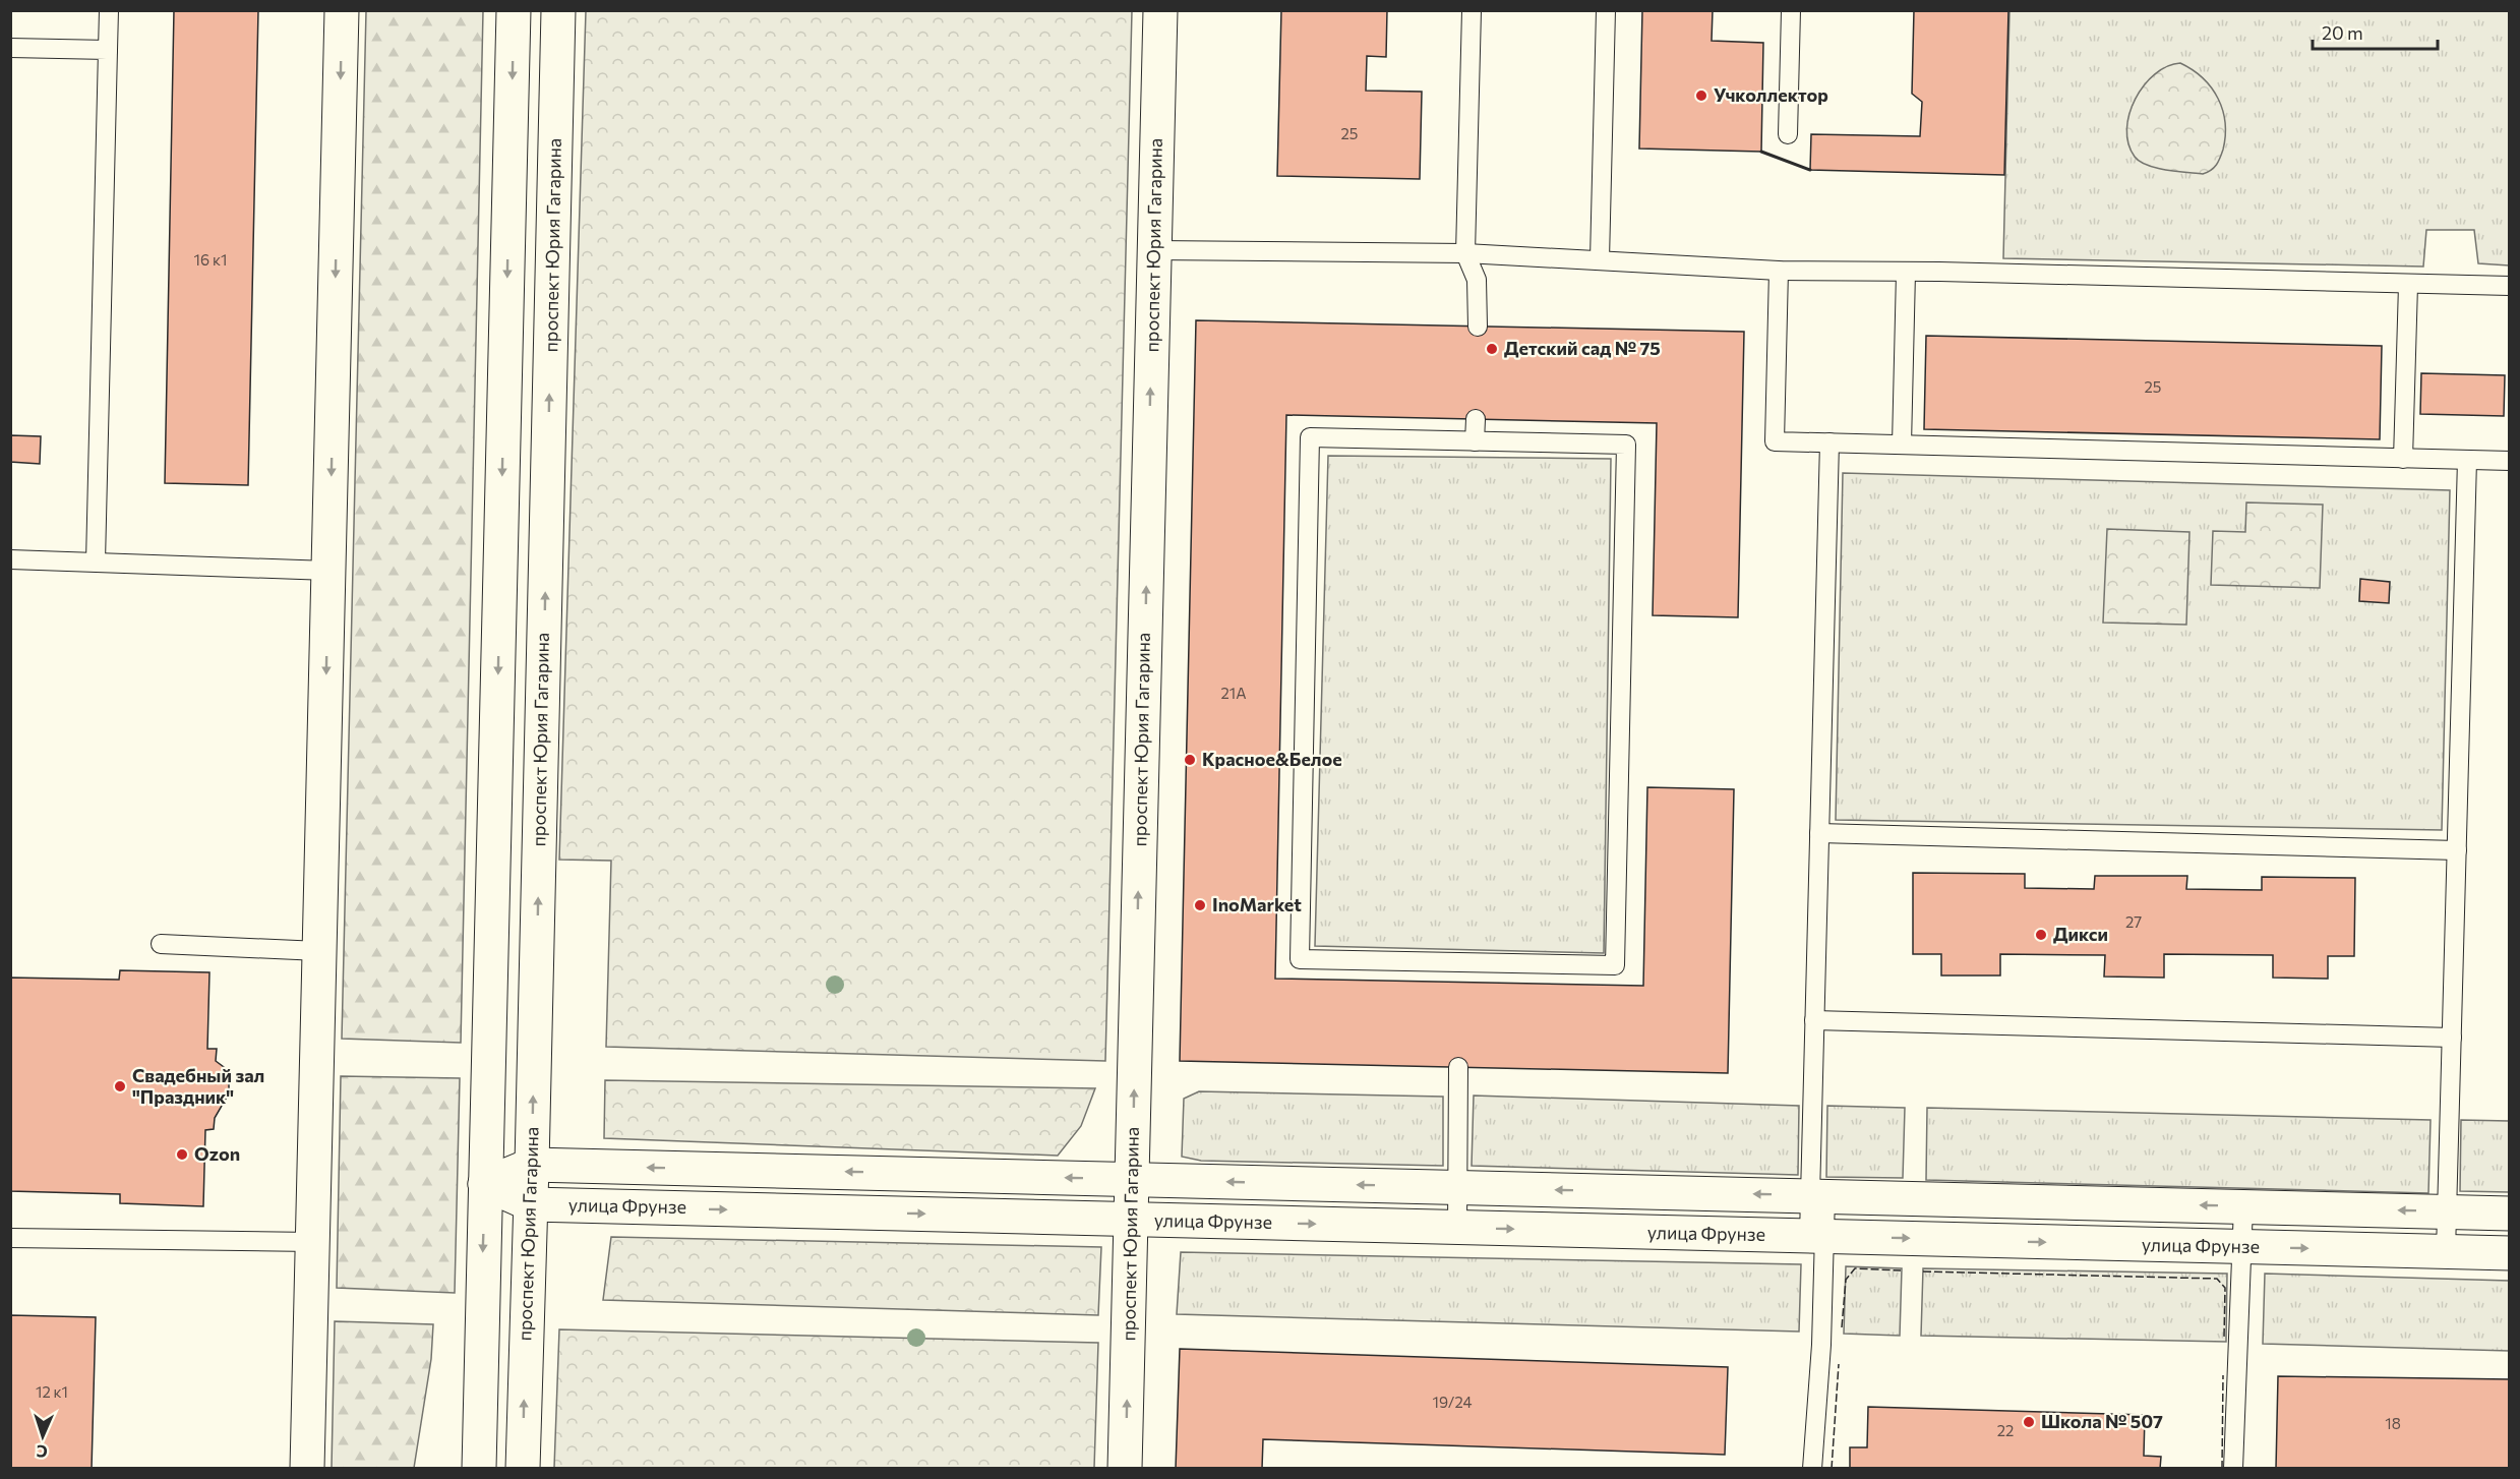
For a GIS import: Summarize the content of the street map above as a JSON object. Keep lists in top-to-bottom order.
{
  "streets": {
    "street": ["проспект Юрия Гагарина", "улица Фрунзе"]
  },
  "crossings": [
    ["проспект Юрия Гагарина", "улица Фрунзе"]
  ],
  "places": [
    "Учколлектор",
    "Детский сад № 75",
    "Красное&Белое",
    "InoMarket",
    "Дикси",
    "Свадебный зал \"Праздник\"",
    "Ozon",
    "Школа № 507"
  ],
  "house_numbers": [
    "25",
    "16 к1",
    "25",
    "21А",
    "27",
    "12 к1",
    "19/24",
    "18",
    "22"
  ],
  "scale_bar": "20 m",
  "north": "bottom"
}
